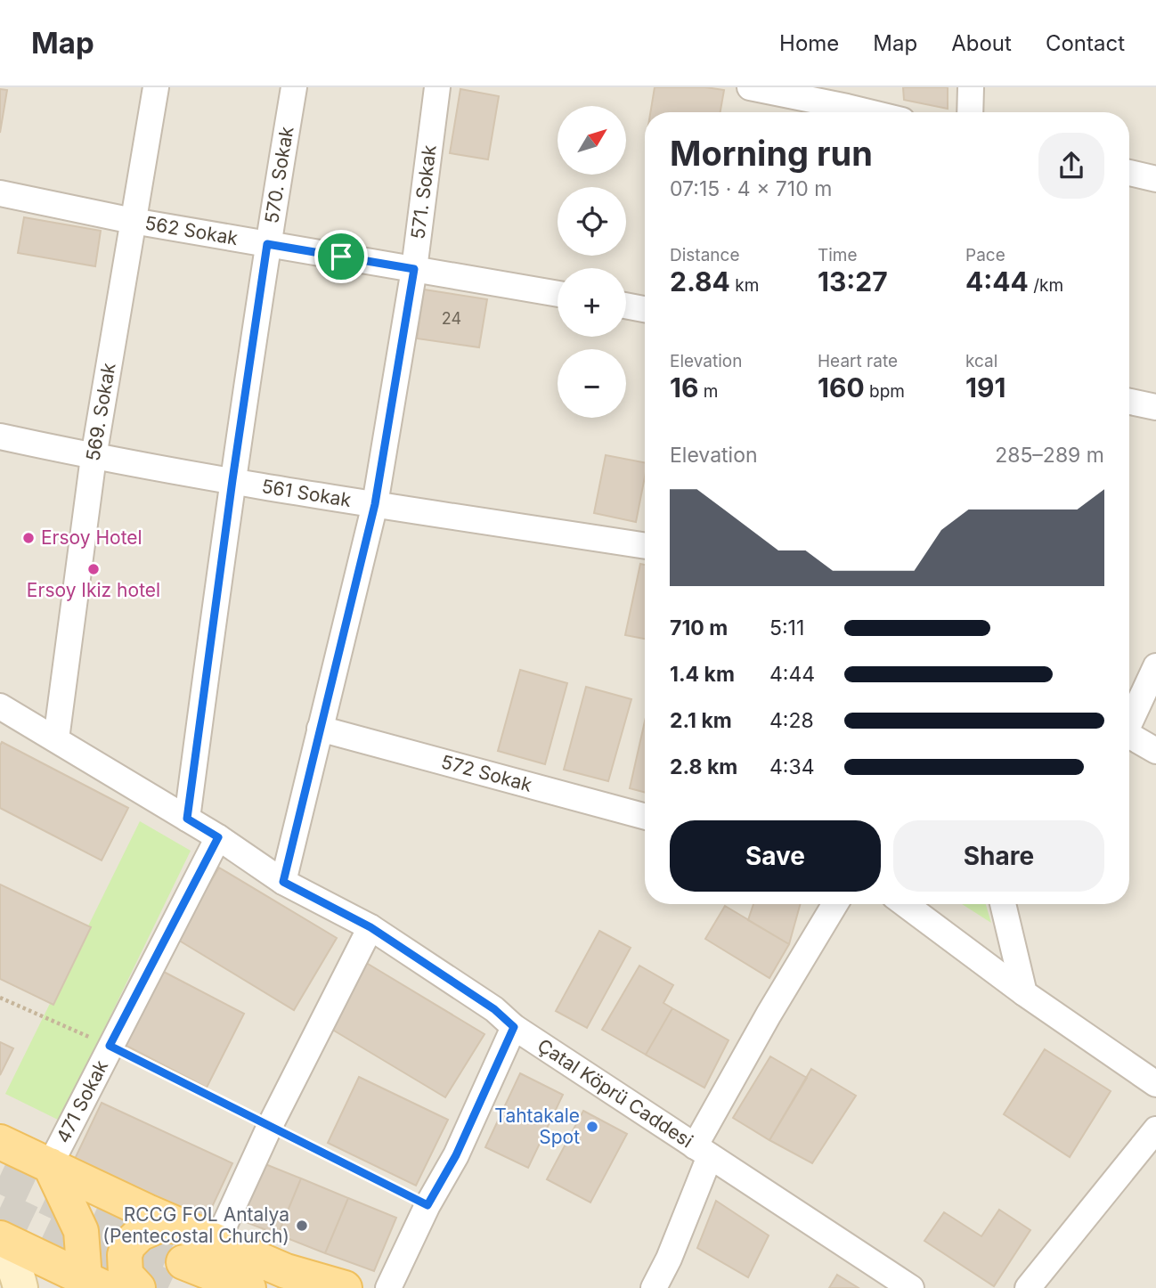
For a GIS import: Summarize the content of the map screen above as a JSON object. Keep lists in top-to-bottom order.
{
  "streets": {
    "street": [
      "570. Sokak",
      "571. Sokak",
      "562 Sokak",
      "569. Sokak",
      "561 Sokak",
      "572 Sokak",
      "Çatal Köprü Caddesi",
      "471 Sokak"
    ]
  },
  "crossings": [
    ["570. Sokak", "562 Sokak"],
    ["570. Sokak", "561 Sokak"],
    ["570. Sokak", "Çatal Köprü Caddesi"],
    ["571. Sokak", "562 Sokak"],
    ["571. Sokak", "561 Sokak"],
    ["571. Sokak", "572 Sokak"],
    ["571. Sokak", "Çatal Köprü Caddesi"],
    ["562 Sokak", "569. Sokak"],
    ["569. Sokak", "561 Sokak"],
    ["569. Sokak", "Çatal Köprü Caddesi"],
    ["Çatal Köprü Caddesi", "471 Sokak"]
  ],
  "places": [
    "Ersoy Hotel",
    "Ersoy Ikiz hotel",
    "Tahtakale Spot",
    "RCCG FOL Antalya (Pentecostal Church)"
  ],
  "house_numbers": ["24"],
  "north": "top right",
  "page": {
    "header": "Map",
    "nav": [
      "Home",
      "Map",
      "About",
      "Contact"
    ],
    "map_buttons": ["+", "−"],
    "heading": ["Morning run", "07:15 · 4 × 710 m"],
    "stats": [
      ["Distance", "2.84 km"],
      ["Time", "13:27"],
      ["Pace", "4:44 /km"],
      ["Elevation", "16 m"],
      ["Heart rate", "160 bpm"],
      ["kcal", "191"]
    ],
    "chart": ["Elevation", "285–289 m"],
    "list": [
      {
        "name": "710 m",
        "note": "5:11"
      },
      {
        "name": "1.4 km",
        "note": "4:44"
      },
      {
        "name": "2.1 km",
        "note": "4:28"
      },
      {
        "name": "2.8 km",
        "note": "4:34"
      }
    ],
    "buttons": ["Save", "Share"]
  }
}
